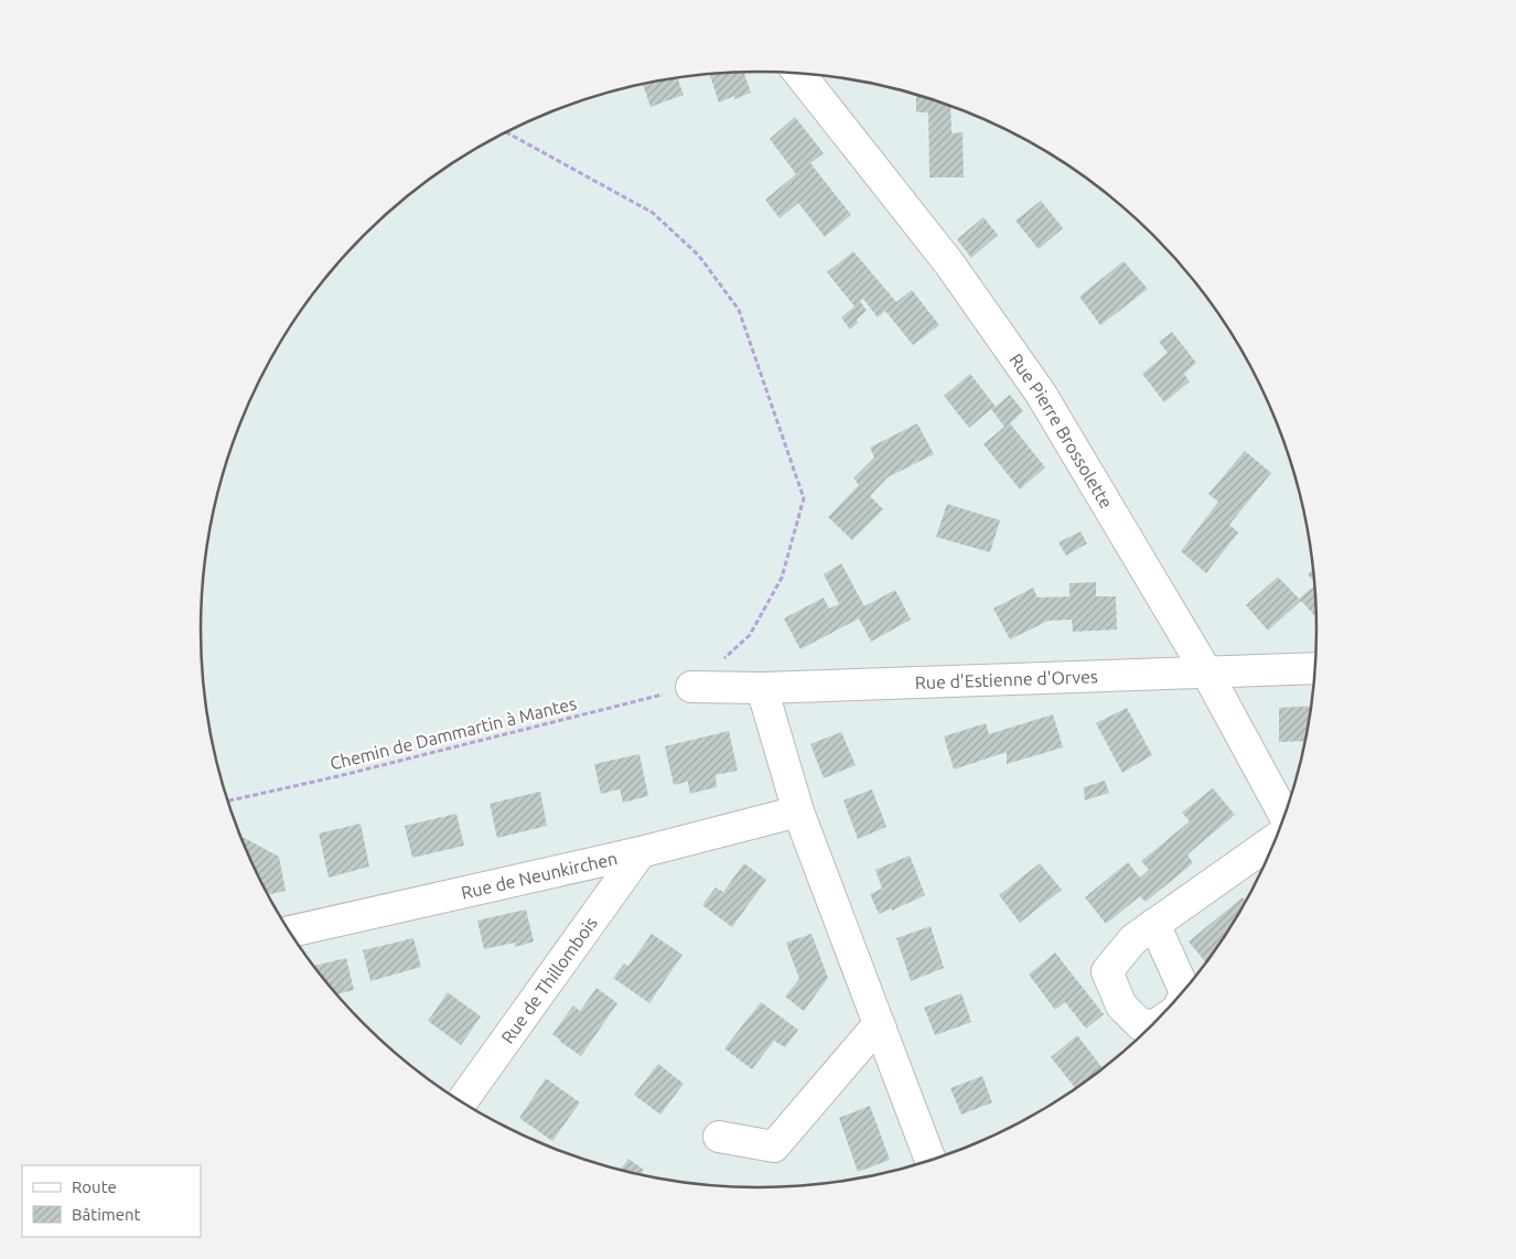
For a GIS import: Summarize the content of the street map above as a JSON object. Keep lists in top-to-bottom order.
{
  "streets": {
    "street": [
      "Rue Pierre Brossolette",
      "Rue d'Estienne d'Orves",
      "Rue de Neunkirchen",
      "Rue de Thillombois"
    ],
    "path": ["Chemin de Dammartin à Mantes"]
  },
  "crossings": [
    ["Rue Pierre Brossolette", "Rue d'Estienne d'Orves"],
    ["Rue d'Estienne d'Orves", "Chemin de Dammartin à Mantes"],
    ["Rue de Neunkirchen", "Rue de Thillombois"]
  ],
  "legend": ["Route", "Bâtiment"]
}
